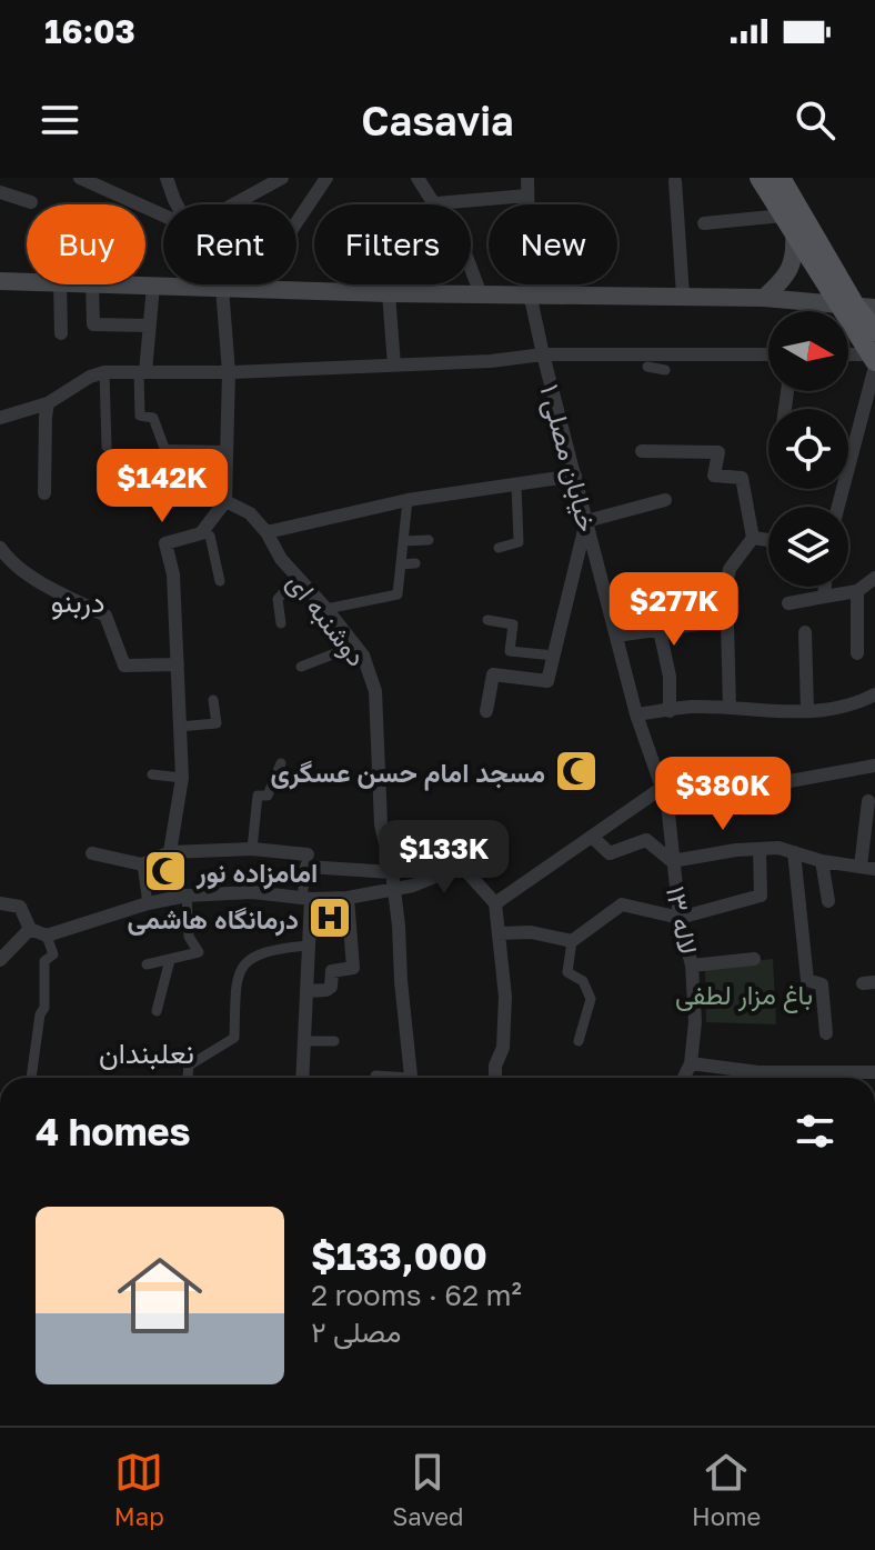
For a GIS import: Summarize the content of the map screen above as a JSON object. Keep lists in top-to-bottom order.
{
  "streets": {
    "street": ["خیابان مصلی ۱", "دوشنبه ای", "لاله ۱۳"]
  },
  "crossings": [
    ["خیابان مصلی ۱", "لاله ۱۳"]
  ],
  "districts": ["دربنو", "نعلبندان"],
  "parks": ["باغ مزار لطفی"],
  "places": {
    "mosque": ["مسجد امام حسن عسگری", "امامزاده نور"],
    "hospital": ["درمانگاه هاشمی"]
  },
  "north": "right",
  "page": {
    "status": "16:03",
    "header": "Casavia",
    "chip": [
      "Buy",
      "Rent",
      "Filters",
      "New"
    ],
    "price": [
      "$142K",
      "$277K",
      "$380K",
      "$133K"
    ],
    "heading": "4 homes",
    "list": [
      {
        "name": "$133,000",
        "note": "2 rooms · 62 m² · ۲ مصلی"
      }
    ],
    "tabs": ["Map", "Saved", "Home"]
  }
}
